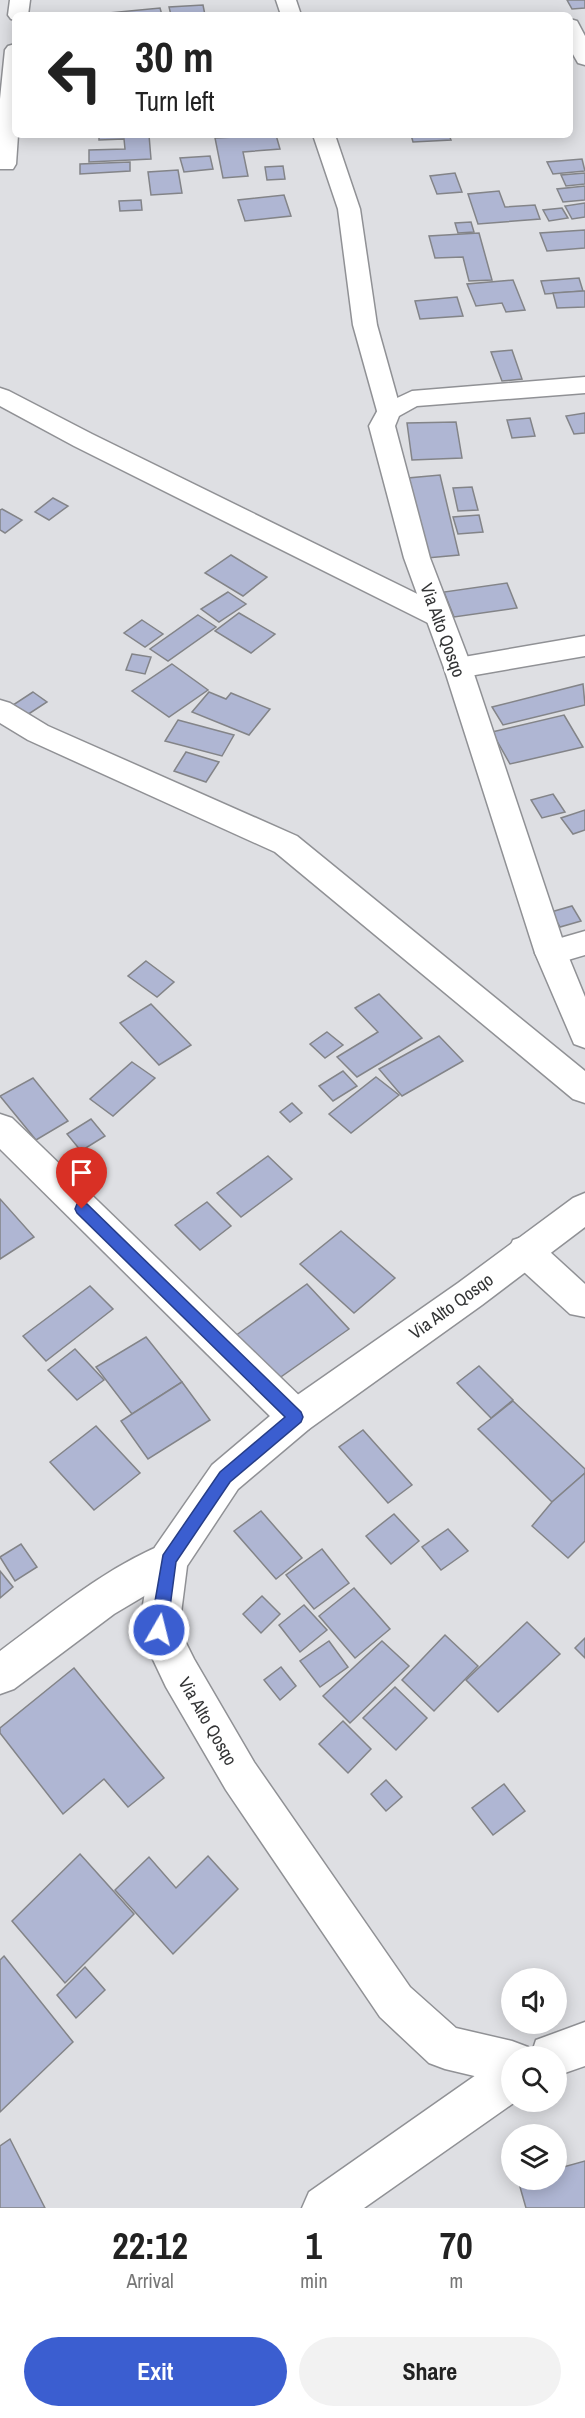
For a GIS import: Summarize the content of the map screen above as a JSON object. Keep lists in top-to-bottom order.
{
  "streets": {
    "street": ["Via Alto Qosqo"]
  },
  "page": {
    "turn": ["30 m", "Turn left"],
    "eta": [
      "22:12",
      "Arrival",
      "1",
      "min",
      "70",
      "m"
    ],
    "buttons": ["Exit", "Share"]
  }
}
